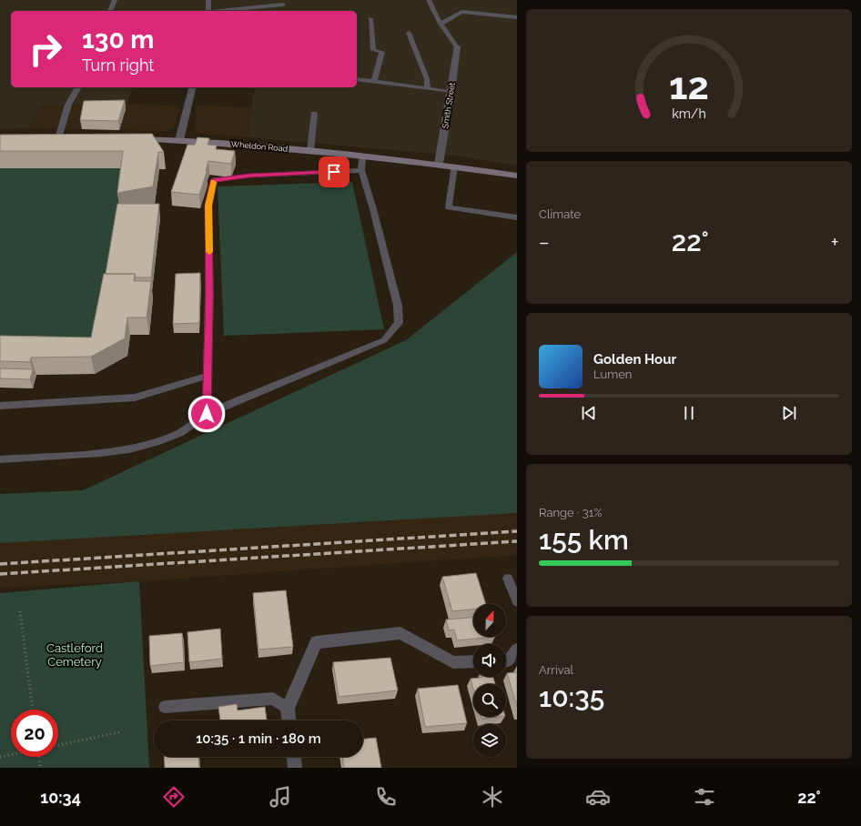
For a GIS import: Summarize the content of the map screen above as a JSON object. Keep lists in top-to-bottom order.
{
  "streets": {
    "street": ["Smith Street", "Wheldon Road"]
  },
  "crossings": [
    ["Smith Street", "Wheldon Road"]
  ],
  "parks": ["Castleford Cemetery"],
  "north": "top",
  "page": {
    "turn": ["130 m", "Turn right"],
    "tile": [
      "Climate",
      ["Range · 31%", "155 km"],
      ["Arrival", "10:35"]
    ],
    "heat": ["−", "22°", "+"],
    "song": ["Golden Hour", "Lumen"],
    "limit": "20",
    "trip": "10:35 · 1 min · 180 m",
    "tabs": ["10:34", "22°"],
    "gauge": ["12", "km/h"]
  }
}
